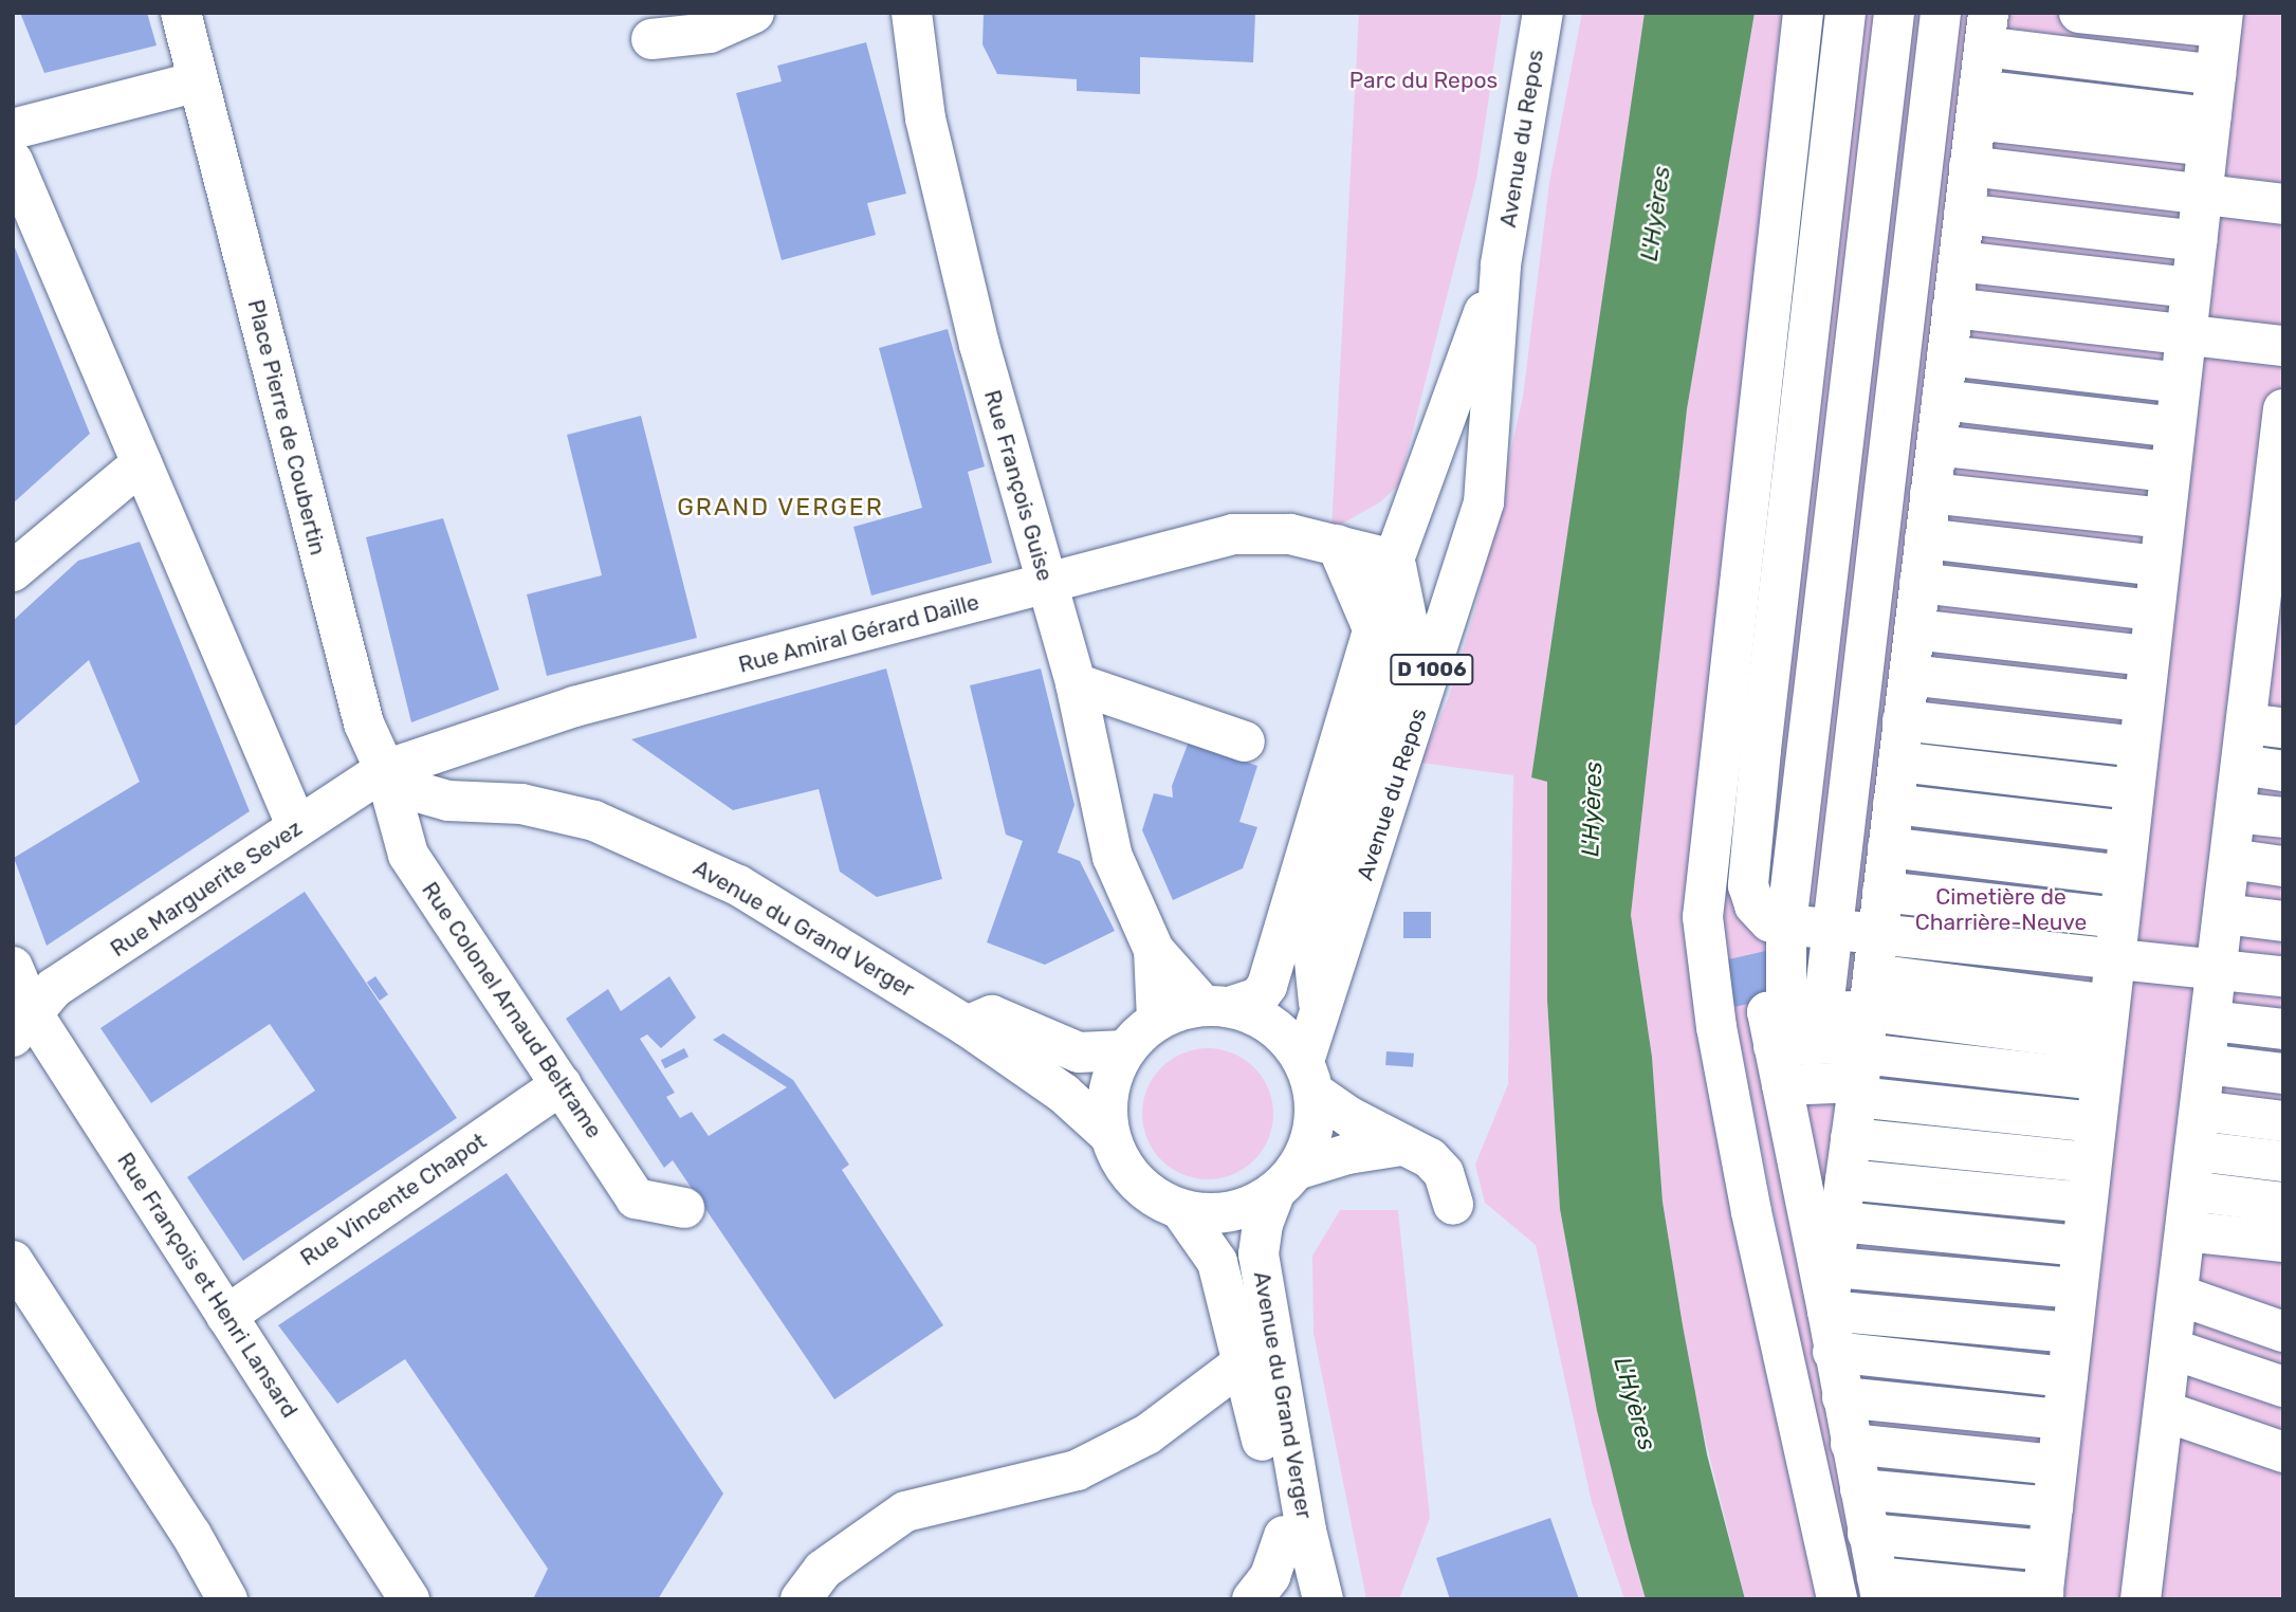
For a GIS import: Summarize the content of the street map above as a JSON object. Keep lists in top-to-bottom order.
{
  "streets": {
    "street": [
      "Avenue du Repos",
      "Place Pierre de Coubertin",
      "Rue François Guise",
      "Rue Amiral Gérard Daille",
      "D 1006",
      "Rue Marguerite Sevez",
      "Avenue du Grand Verger",
      "Rue Colonel Arnaud Beltrame",
      "Rue Vincente Chapot",
      "Rue François et Henri Lansard"
    ]
  },
  "crossings": [
    ["Avenue du Repos", "Rue François Guise"],
    ["Avenue du Repos", "Rue Amiral Gérard Daille"],
    ["Avenue du Repos", "Avenue du Grand Verger"],
    ["Place Pierre de Coubertin", "Rue Amiral Gérard Daille"],
    ["Place Pierre de Coubertin", "Rue Marguerite Sevez"],
    ["Place Pierre de Coubertin", "Avenue du Grand Verger"],
    ["Place Pierre de Coubertin", "Rue Colonel Arnaud Beltrame"],
    ["Rue François Guise", "Rue Amiral Gérard Daille"],
    ["Rue François Guise", "Avenue du Grand Verger"],
    ["Rue Amiral Gérard Daille", "Rue Marguerite Sevez"],
    ["Rue Amiral Gérard Daille", "Avenue du Grand Verger"],
    ["Rue Amiral Gérard Daille", "Rue Colonel Arnaud Beltrame"],
    ["Rue Marguerite Sevez", "Avenue du Grand Verger"],
    ["Rue Marguerite Sevez", "Rue Colonel Arnaud Beltrame"],
    ["Rue Marguerite Sevez", "Rue François et Henri Lansard"],
    ["Avenue du Grand Verger", "Rue Colonel Arnaud Beltrame"],
    ["Rue Colonel Arnaud Beltrame", "Rue Vincente Chapot"],
    ["Rue Vincente Chapot", "Rue François et Henri Lansard"]
  ],
  "districts": ["GRAND VERGER"],
  "water": ["L'Hyères"],
  "parks": ["Parc du Repos", "Cimetière de Charrière-Neuve"]
}
